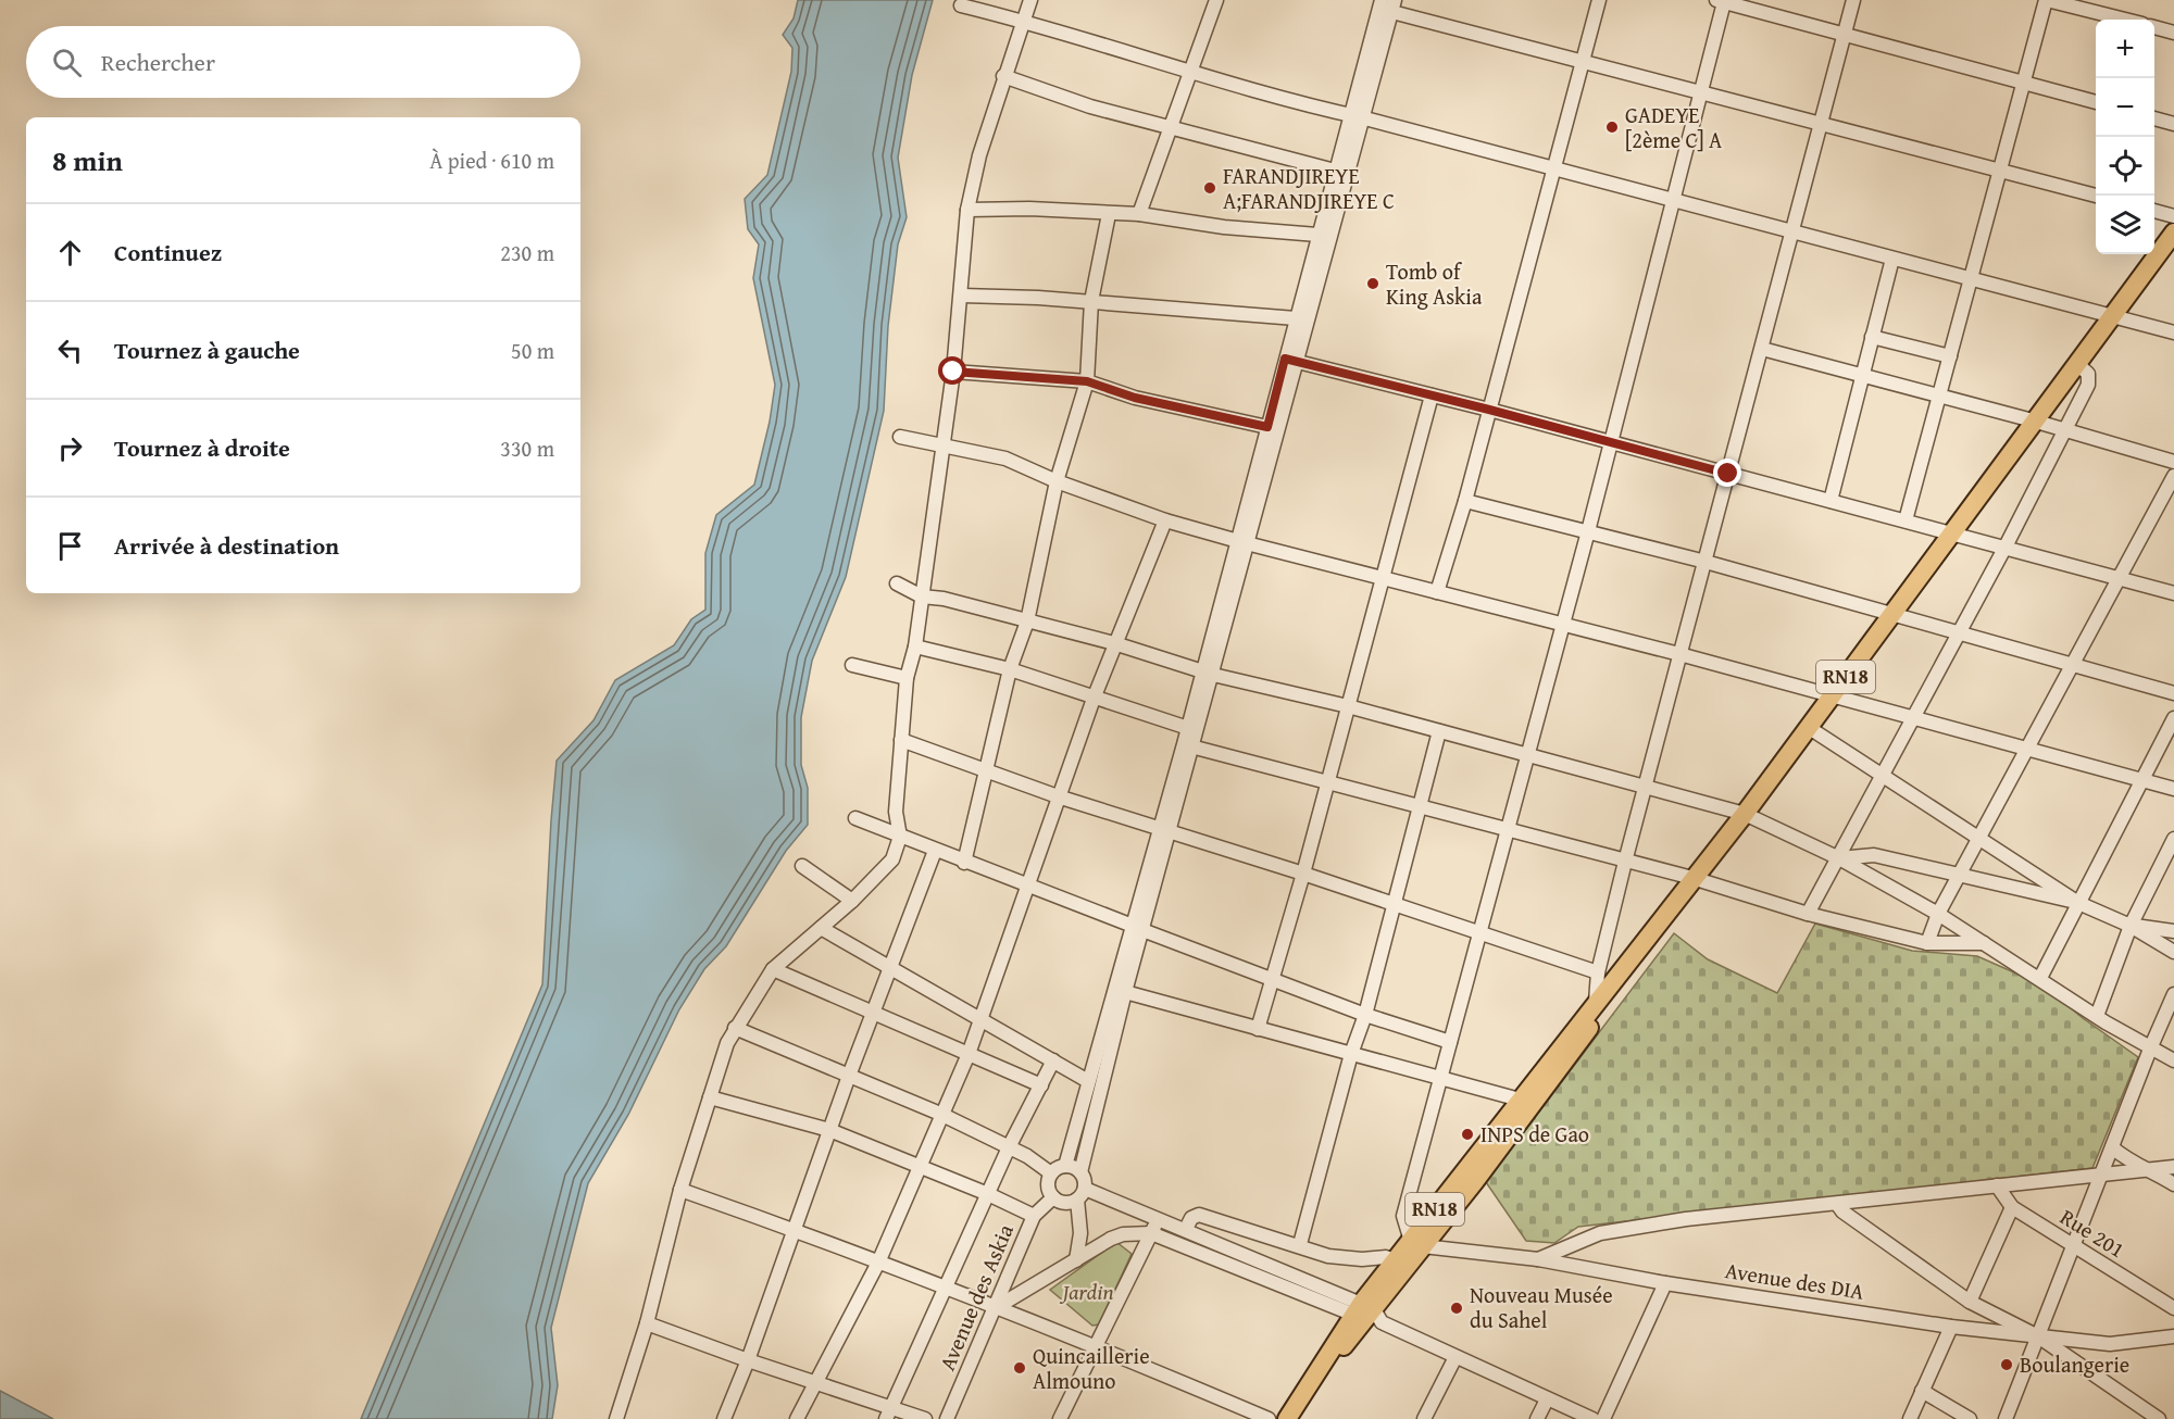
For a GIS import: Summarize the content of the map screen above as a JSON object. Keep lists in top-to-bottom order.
{
  "streets": {
    "main road": ["RN18"],
    "street": ["Rue 201", "Avenue des DIA", "Avenue des Askia"]
  },
  "crossings": [
    ["RN18", "Avenue des DIA"]
  ],
  "parks": ["Jardin"],
  "places": [
    "GADEYE [2ème C] A",
    "FARANDJIREYE A;FARANDJIREYE C",
    "Tomb of King Askia",
    "INPS de Gao",
    "Nouveau Musée du Sahel",
    "Boulangerie",
    "Quincaillerie Almouno"
  ],
  "page": {
    "map_buttons": ["+", "−"],
    "search": "Rechercher",
    "heading": ["8 min", "À pied · 610 m"],
    "list": [
      ["Continuez", "230 m"],
      ["Tournez à gauche", "50 m"],
      ["Tournez à droite", "330 m"],
      "Arrivée à destination"
    ]
  }
}
